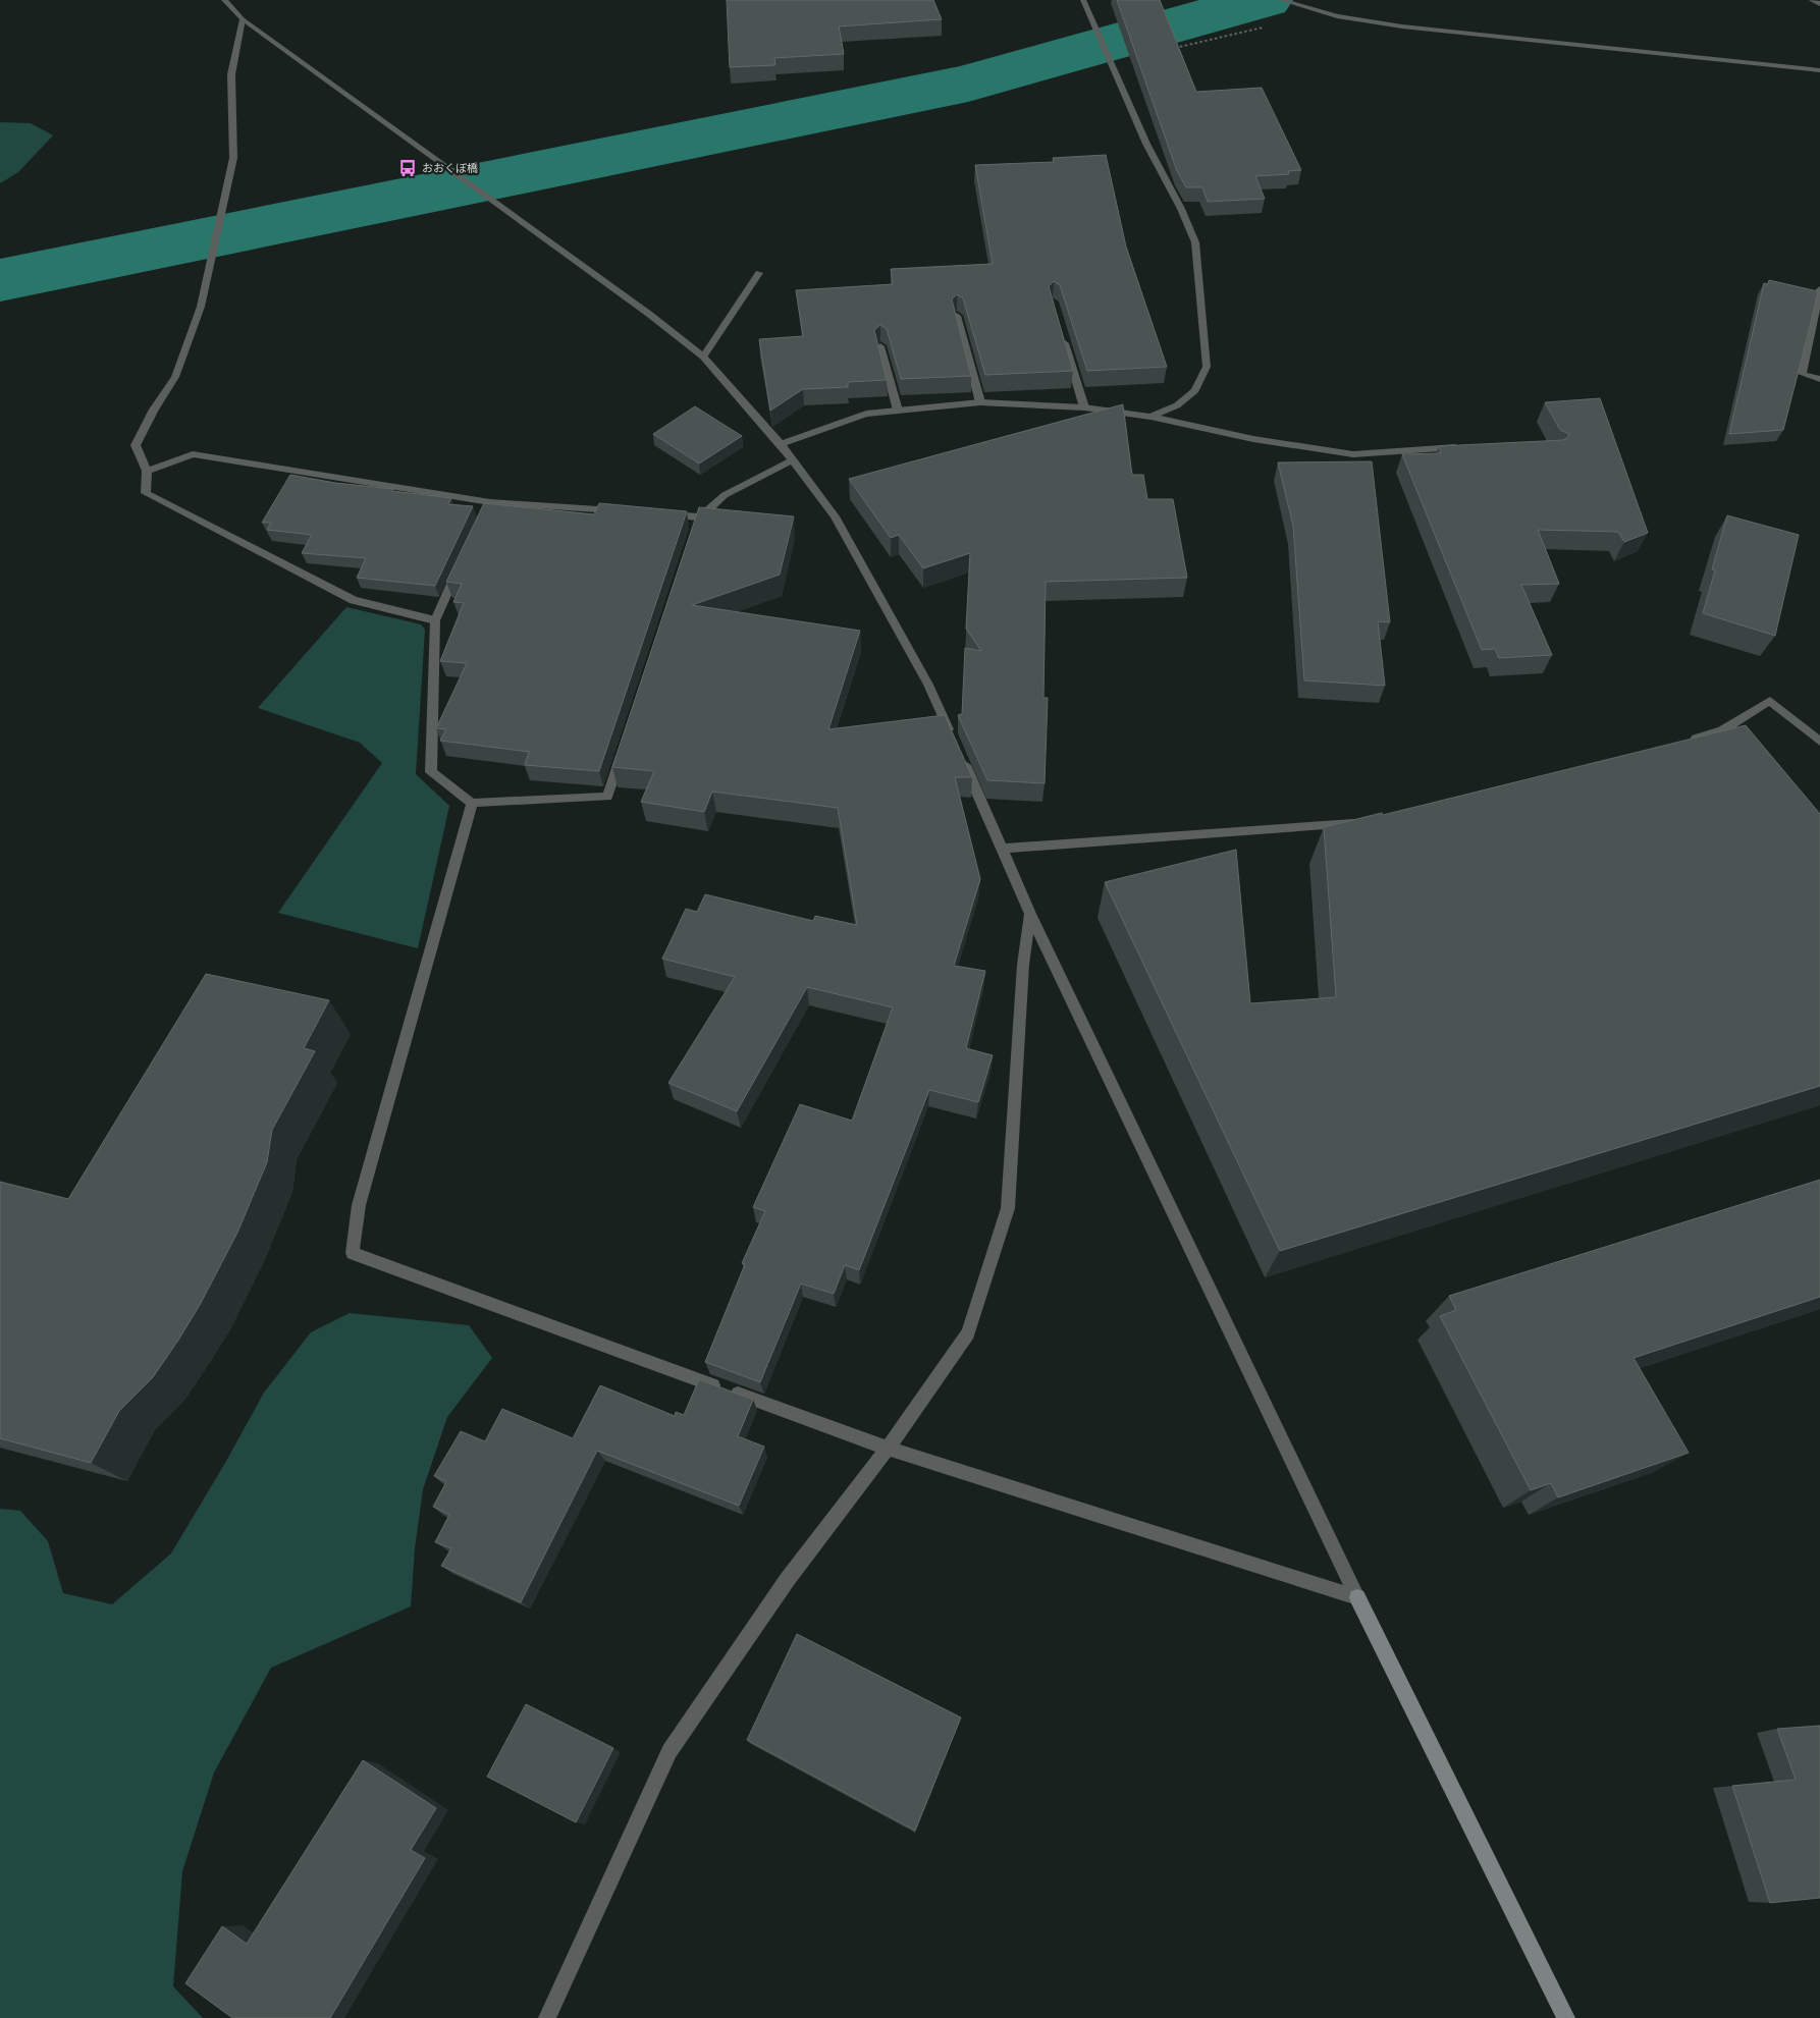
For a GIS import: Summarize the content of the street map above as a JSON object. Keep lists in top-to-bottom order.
{
  "places": {
    "bus stop": ["おおくぼ橋"]
  }
}
